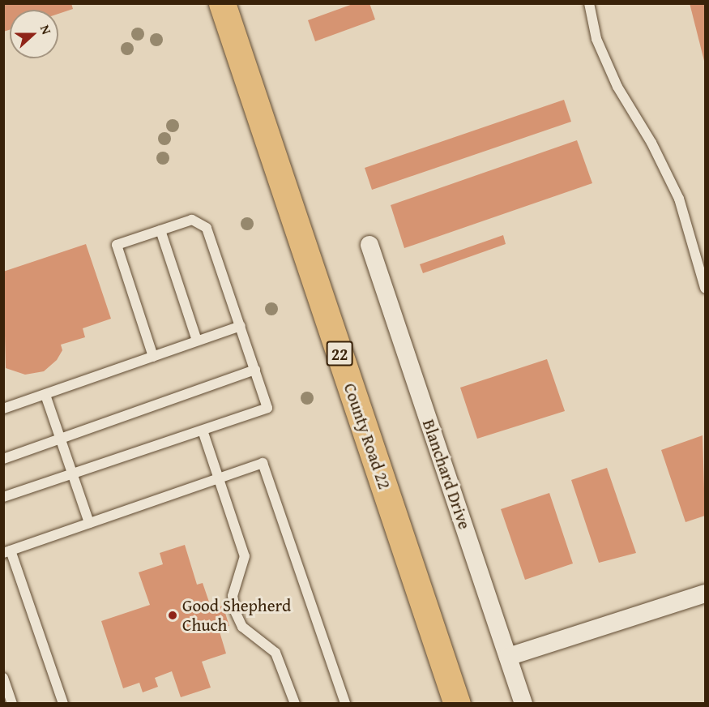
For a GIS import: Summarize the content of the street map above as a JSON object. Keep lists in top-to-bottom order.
{
  "streets": {
    "main road": ["22", "County Road 22"],
    "street": ["Blanchard Drive"]
  },
  "places": ["Good Shepherd Chuch"],
  "north": "right"
}
